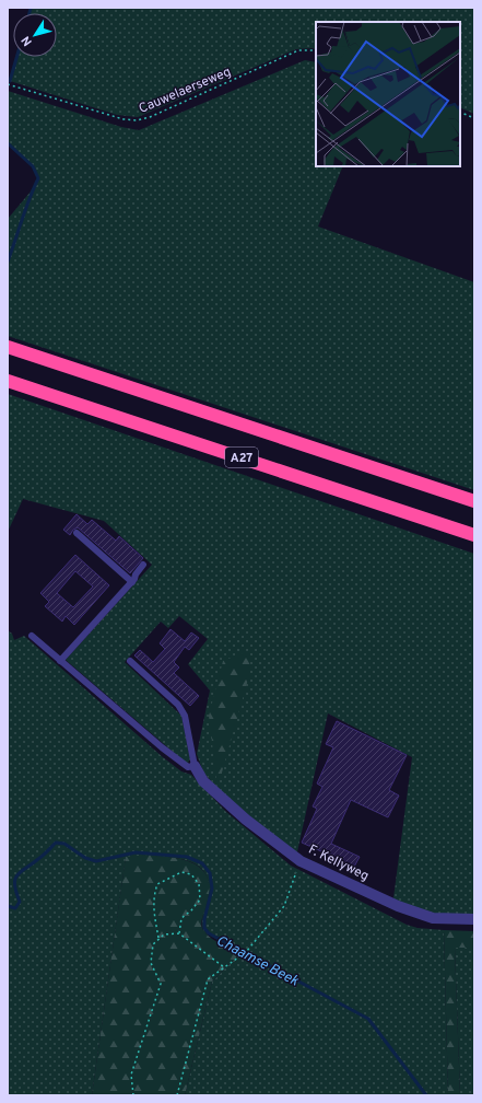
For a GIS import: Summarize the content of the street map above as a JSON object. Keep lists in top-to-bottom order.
{
  "streets": {
    "highway": ["A27"],
    "street": ["F. Kellyweg"],
    "path": ["Cauwelaerseweg"]
  },
  "water": ["Chaamse Beek"],
  "north": "bottom left"
}
